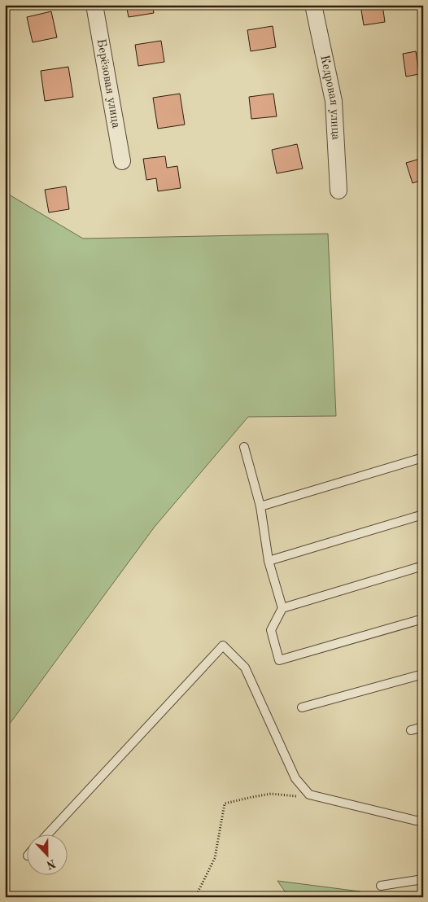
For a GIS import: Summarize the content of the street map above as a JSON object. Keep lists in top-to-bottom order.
{
  "streets": {
    "street": ["Берёзовая улица", "Кедровая улица"]
  },
  "north": "bottom"
}
